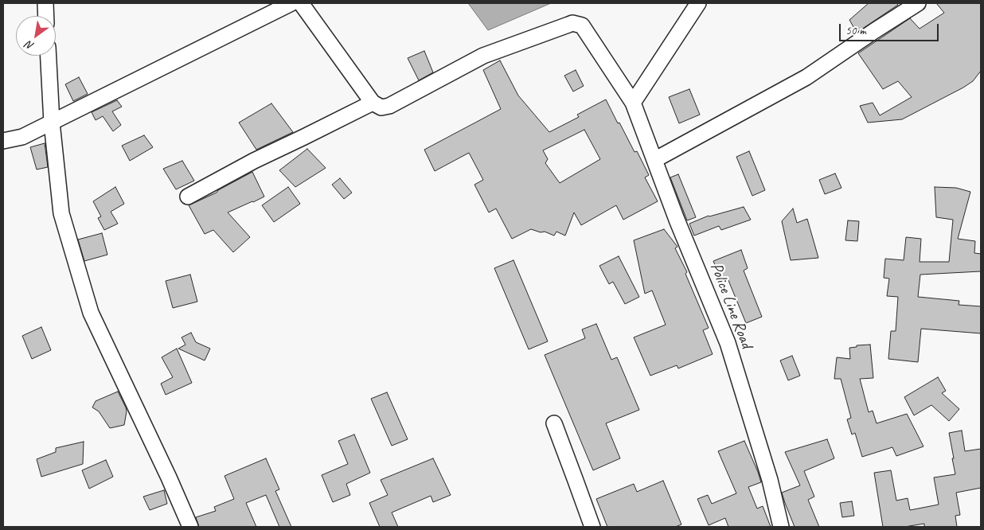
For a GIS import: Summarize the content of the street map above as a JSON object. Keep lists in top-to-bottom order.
{
  "streets": {
    "street": ["Police Line Road"]
  },
  "scale_bar": "50 m",
  "north": "bottom left"
}
